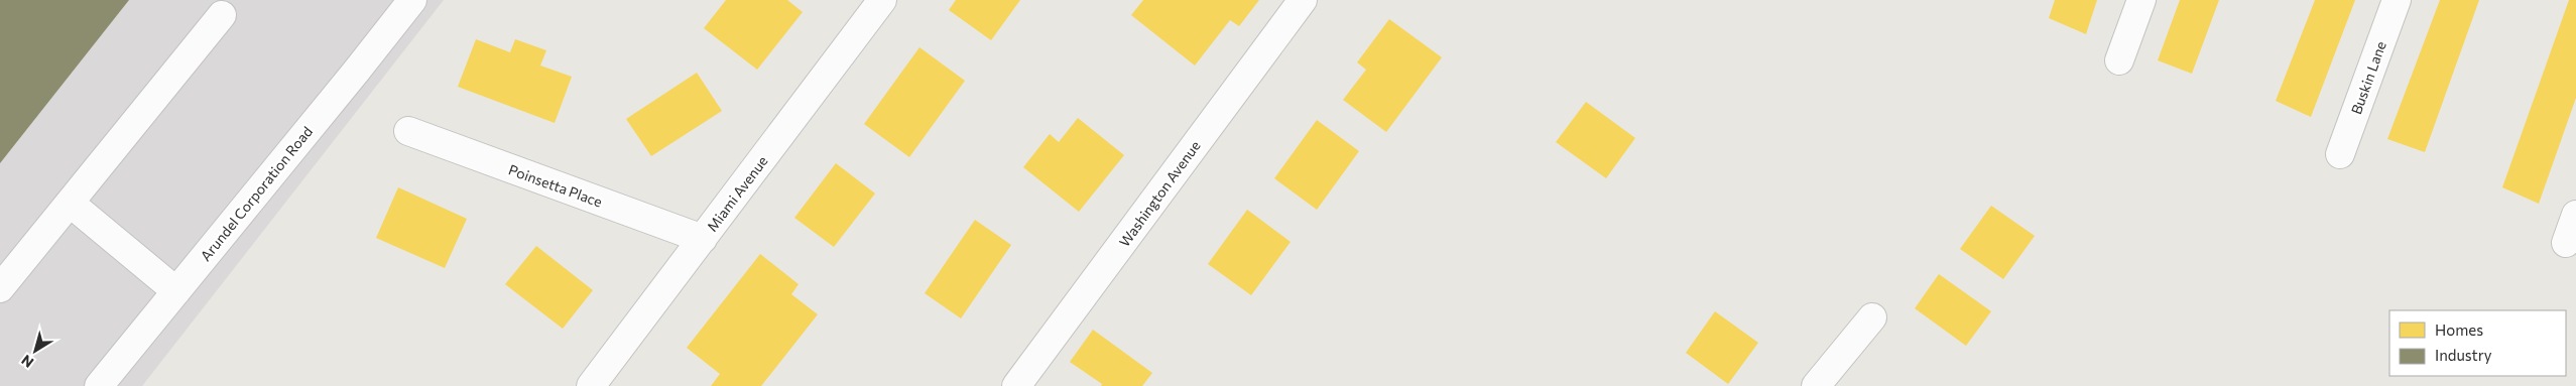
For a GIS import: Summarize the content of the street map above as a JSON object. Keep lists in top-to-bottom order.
{
  "streets": {
    "street": [
      "Buskin Lane",
      "Poinsetta Place",
      "Arundel Corporation Road",
      "Miami Avenue",
      "Washington Avenue"
    ]
  },
  "crossings": [
    ["Poinsetta Place", "Miami Avenue"]
  ],
  "legend": ["Homes", "Industry"],
  "north": "bottom left"
}
